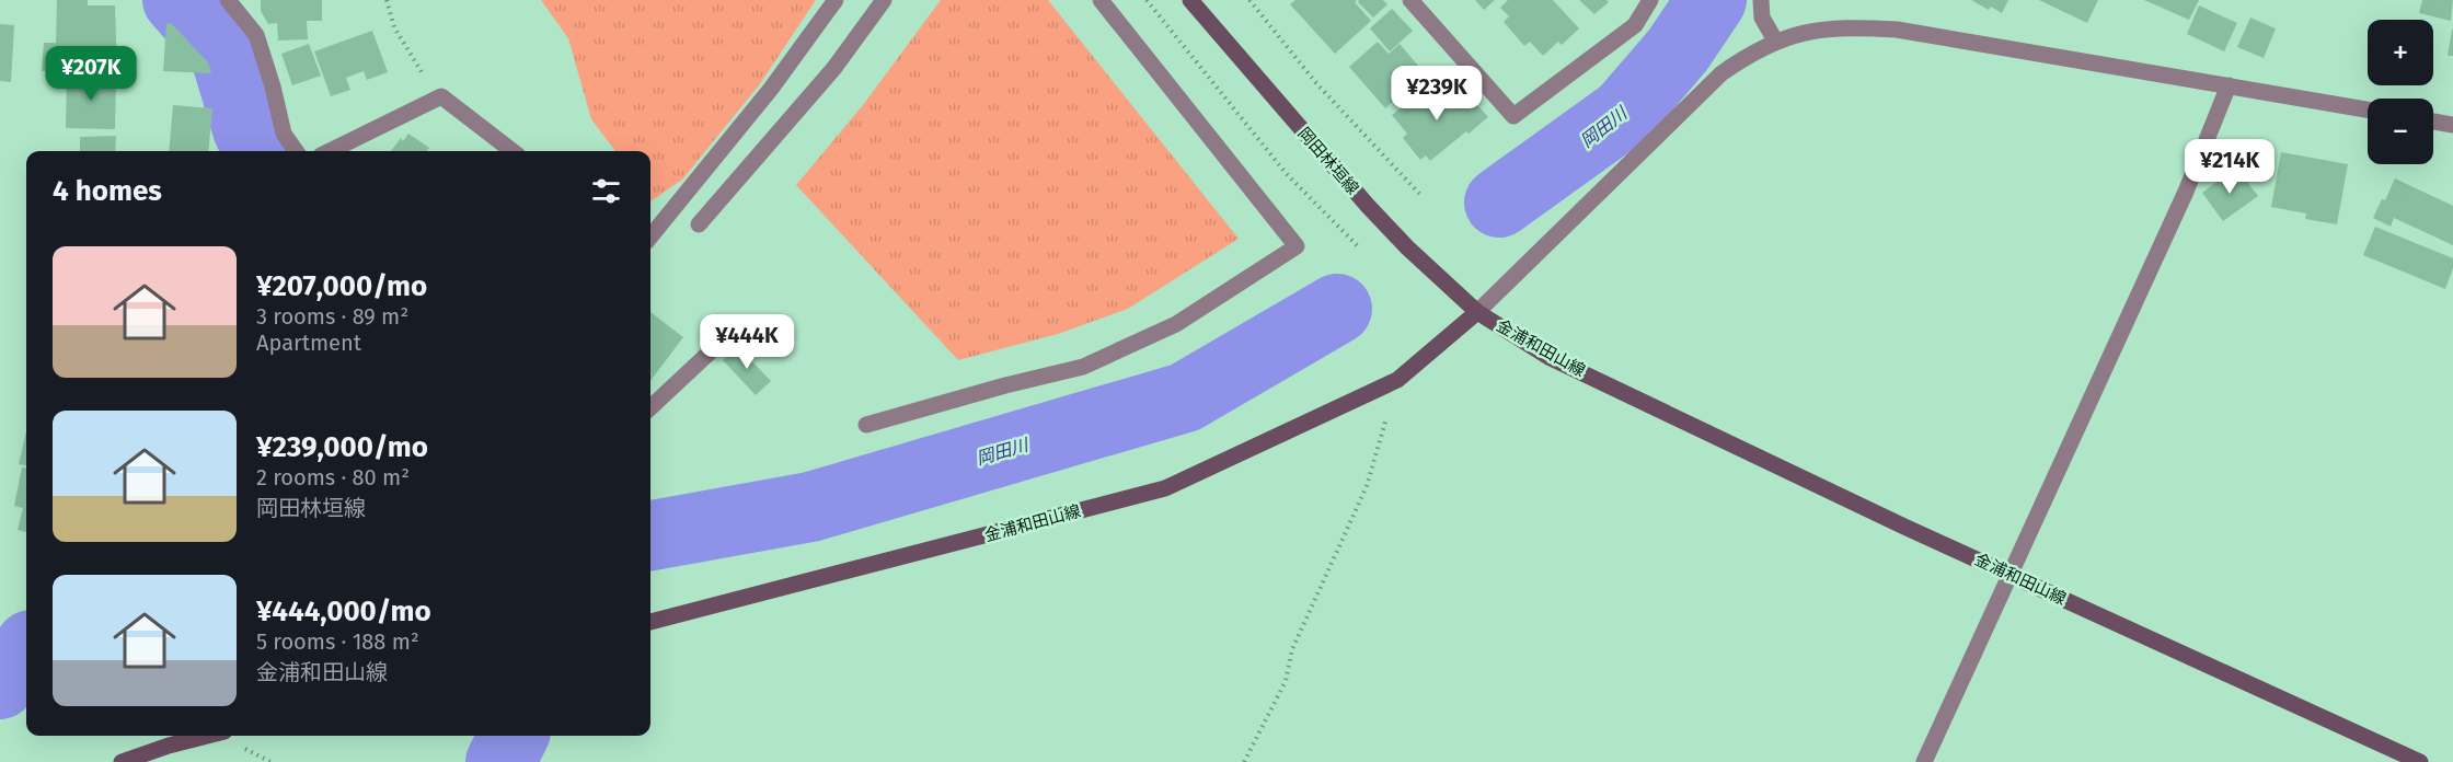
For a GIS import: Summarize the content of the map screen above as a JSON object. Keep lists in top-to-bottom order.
{
  "streets": {
    "main road": ["岡田林垣線", "金浦和田山線"]
  },
  "crossings": [
    ["岡田林垣線", "金浦和田山線"]
  ],
  "water": ["岡田川"],
  "page": {
    "map_buttons": ["+", "−"],
    "price": [
      "¥207K",
      "¥239K",
      "¥214K",
      "¥444K"
    ],
    "heading": "4 homes",
    "list": [
      {
        "name": "¥207,000/mo",
        "note": "3 rooms · 89 m² · Apartment"
      },
      {
        "name": "¥239,000/mo",
        "note": "2 rooms · 80 m² · 岡田林垣線"
      },
      {
        "name": "¥444,000/mo",
        "note": "5 rooms · 188 m² · 金浦和田山線"
      }
    ]
  }
}
